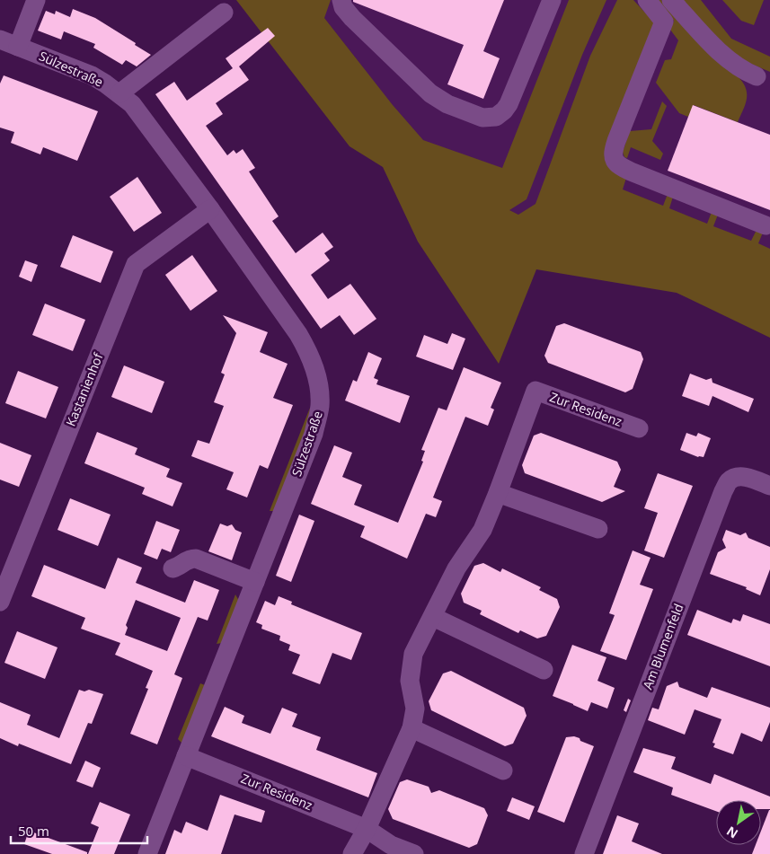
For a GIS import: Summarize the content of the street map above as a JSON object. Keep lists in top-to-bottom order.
{
  "streets": {
    "street": [
      "Sülzestraße",
      "Kastanienhof",
      "Zur Residenz",
      "Am Blumenfeld"
    ]
  },
  "crossings": [
    ["Sülzestraße", "Kastanienhof"],
    ["Sülzestraße", "Zur Residenz"]
  ],
  "scale_bar": "50 m",
  "north": "bottom left"
}
